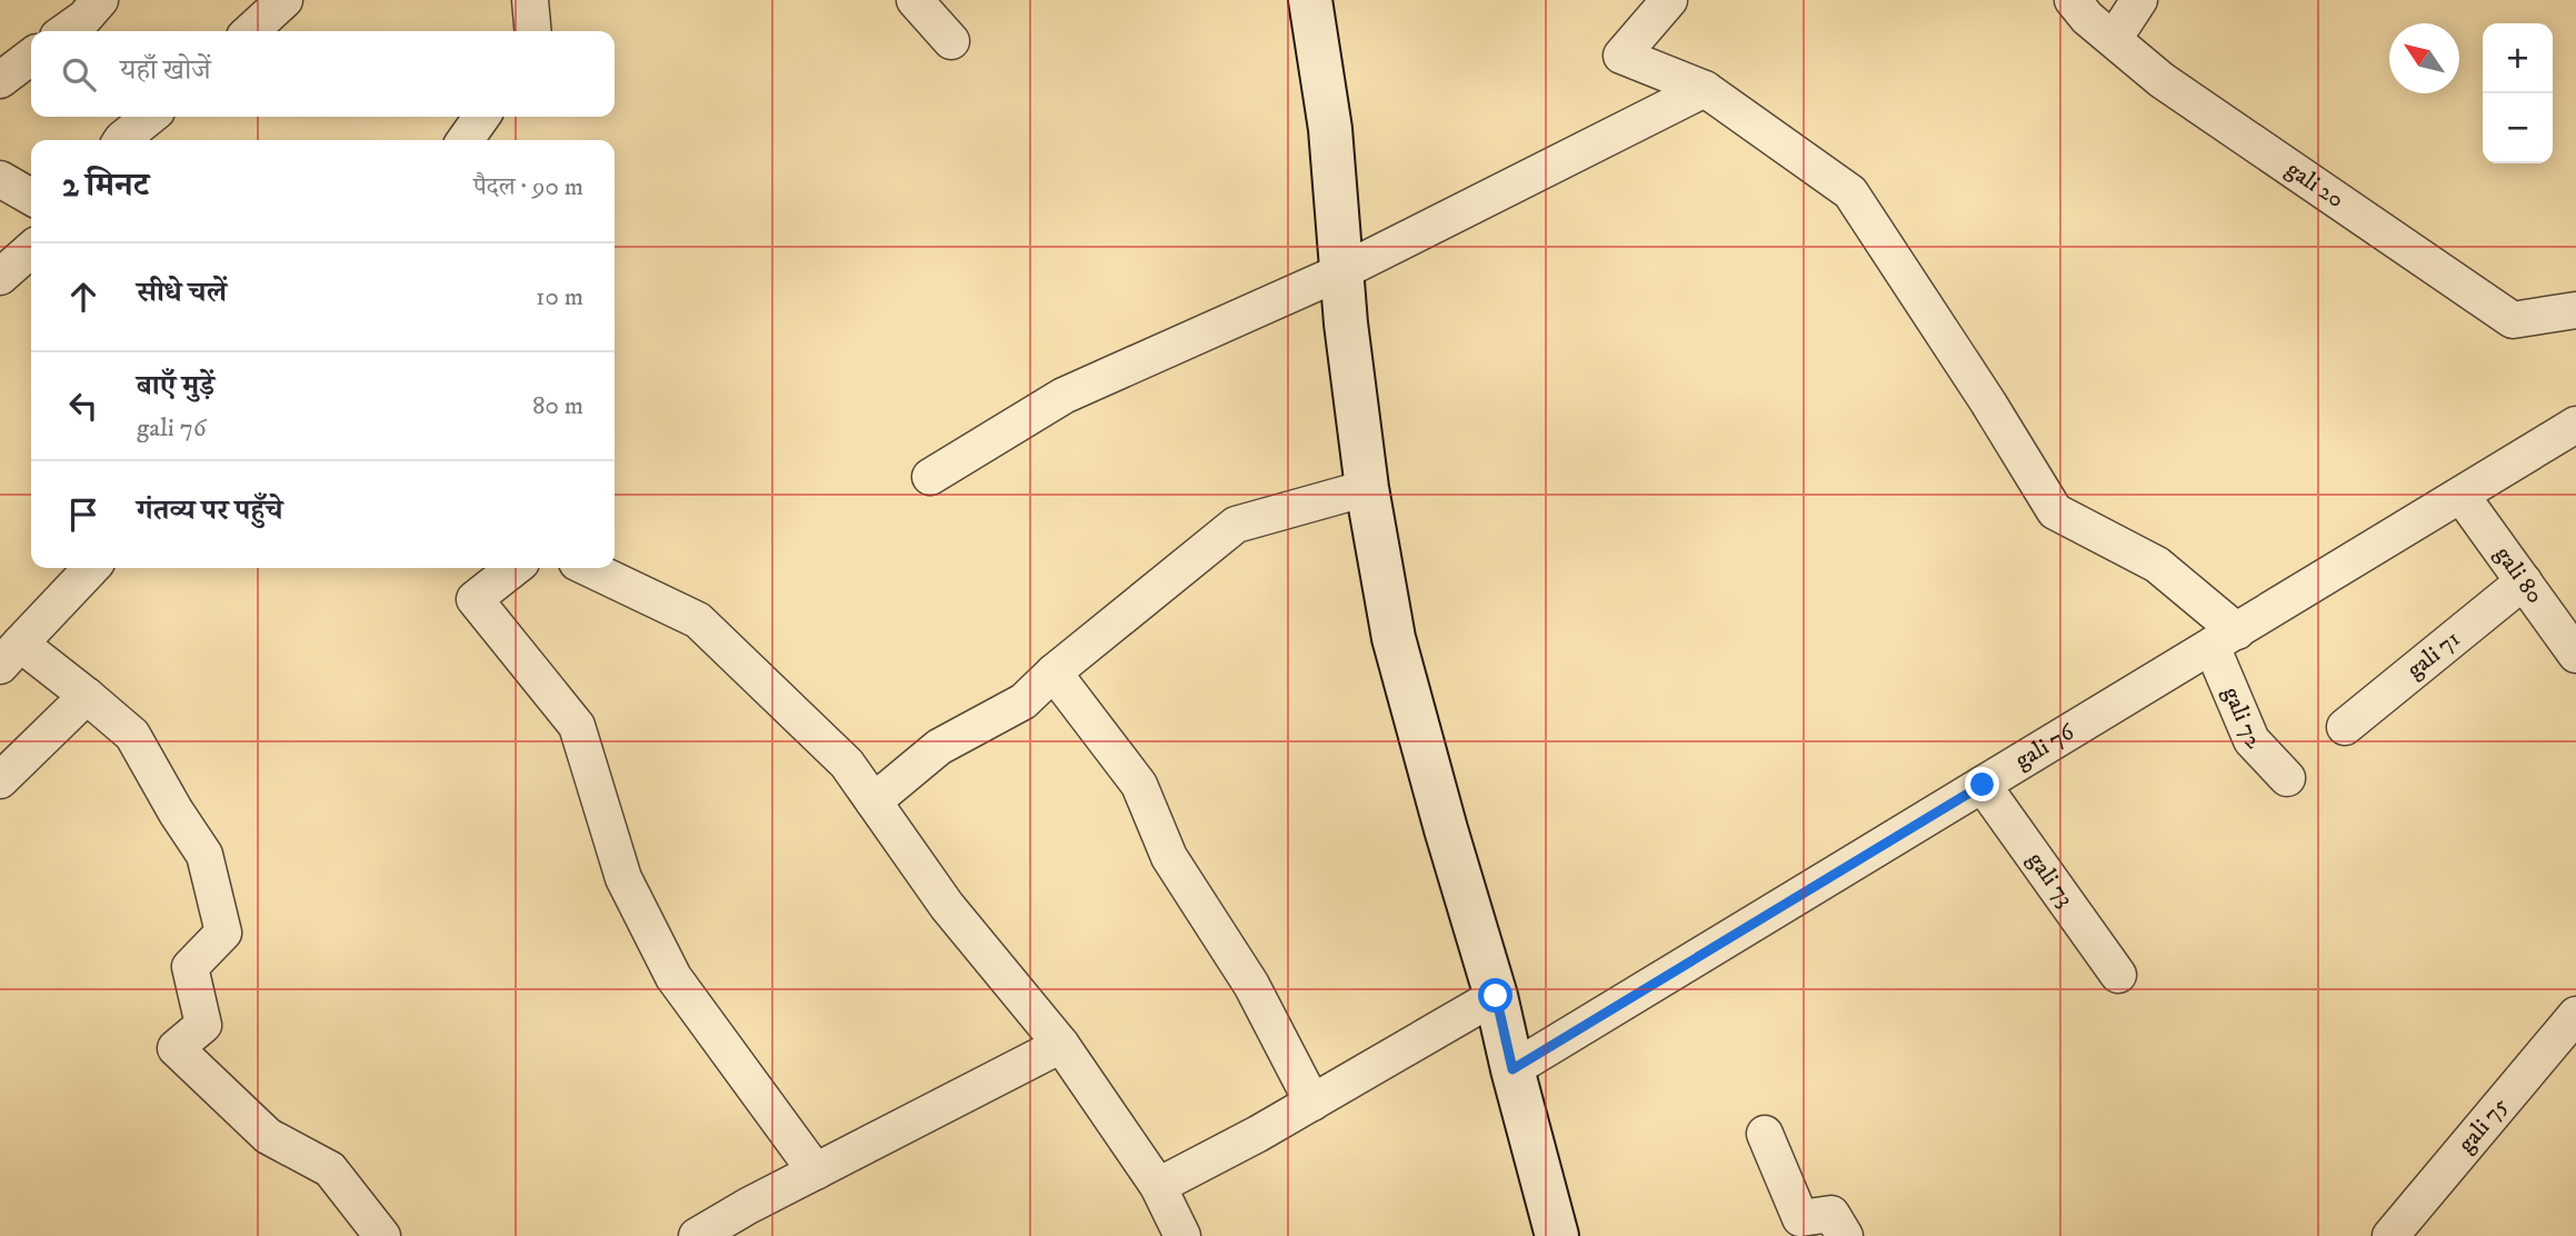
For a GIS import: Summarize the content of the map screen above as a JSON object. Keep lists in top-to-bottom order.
{
  "streets": {
    "street": [
      "gali 20",
      "gali 80",
      "gali 71",
      "gali 72",
      "gali 76",
      "gali 73",
      "gali 75"
    ]
  },
  "crossings": [
    ["gali 80", "gali 71"],
    ["gali 80", "gali 76"],
    ["gali 72", "gali 76"],
    ["gali 76", "gali 73"]
  ],
  "north": "top left",
  "page": {
    "map_buttons": ["+", "−"],
    "search": "यहाँ खोजें",
    "heading": ["2 मिनट", "पैदल · 90 m"],
    "list": [
      ["सीधे चलें", "10 m"],
      ["बाएँ मुड़ें", "gali 76", "80 m"],
      "गंतव्य पर पहुँचे"
    ]
  }
}
